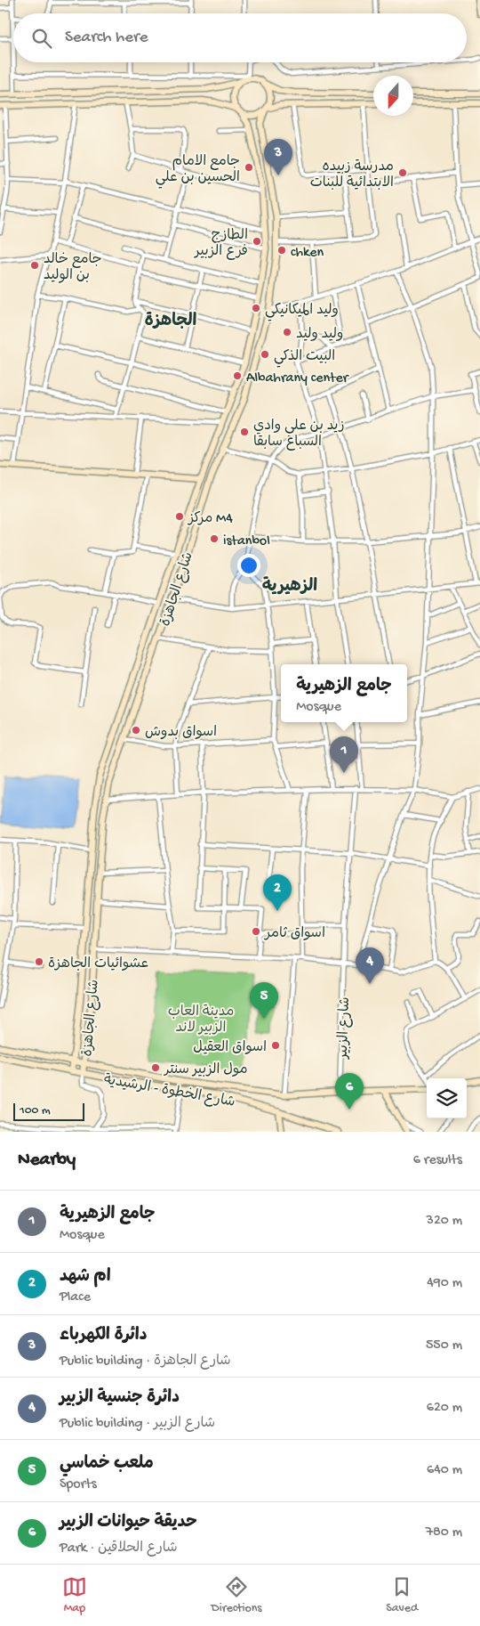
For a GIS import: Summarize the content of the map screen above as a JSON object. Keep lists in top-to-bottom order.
{
  "streets": {
    "street": ["شارع الجاهزة", "شارع الزبير", "شارع الخطوة - الرشيدية"]
  },
  "crossings": [
    ["شارع الجاهزة", "شارع الخطوة - الرشيدية"]
  ],
  "districts": ["الجاهزة", "الزهيرية"],
  "parks": ["مدينة العاب الزبير لاند"],
  "places": [
    "جامع الامام الحسين بن علي",
    "مدرسة زبيده الابتدائية للبنات",
    "الطازج فرع الزبير",
    "chken",
    "جامع خالد بن الوليد",
    "وليد الميكانيكي",
    "وليد وليد",
    "البيت الذكي",
    "Albahrany center",
    "زيد بن علي وادي السباع سابقا",
    "مركز M4",
    "istanbol",
    "اسواق بدوش",
    "اسواق ثامر",
    "عشوائيات الجاهزة",
    "اسواق العقيل",
    "مول الزبير سنتر"
  ],
  "scale_bar": "100 m",
  "north": "bottom",
  "page": {
    "search": "Search here",
    "pins": [
      "3",
      "1",
      "2",
      "4",
      "5",
      "6"
    ],
    "popup": ["جامع الزهيرية", "Mosque"],
    "scale": "100 m",
    "heading": ["Nearby", "6 results"],
    "list": [
      {
        "mark": "1",
        "name": "جامع الزهيرية",
        "note": "Mosque",
        "value": "320 m"
      },
      {
        "mark": "2",
        "name": "ام شهد",
        "note": "Place",
        "value": "490 m"
      },
      {
        "mark": "3",
        "name": "دائرة الكهرباء",
        "note": "Public building · شارع الجاهزة",
        "value": "550 m"
      },
      {
        "mark": "4",
        "name": "دائرة جنسية الزبير",
        "note": "Public building · شارع الزبير",
        "value": "620 m"
      },
      {
        "mark": "5",
        "name": "ملعب خماسي",
        "note": "Sports",
        "value": "640 m"
      },
      {
        "mark": "6",
        "name": "حديقة حيوانات الزبير",
        "note": "Park · شارع الحلاقين",
        "value": "780 m"
      }
    ],
    "nav": ["Map", "Directions", "Saved"]
  }
}
